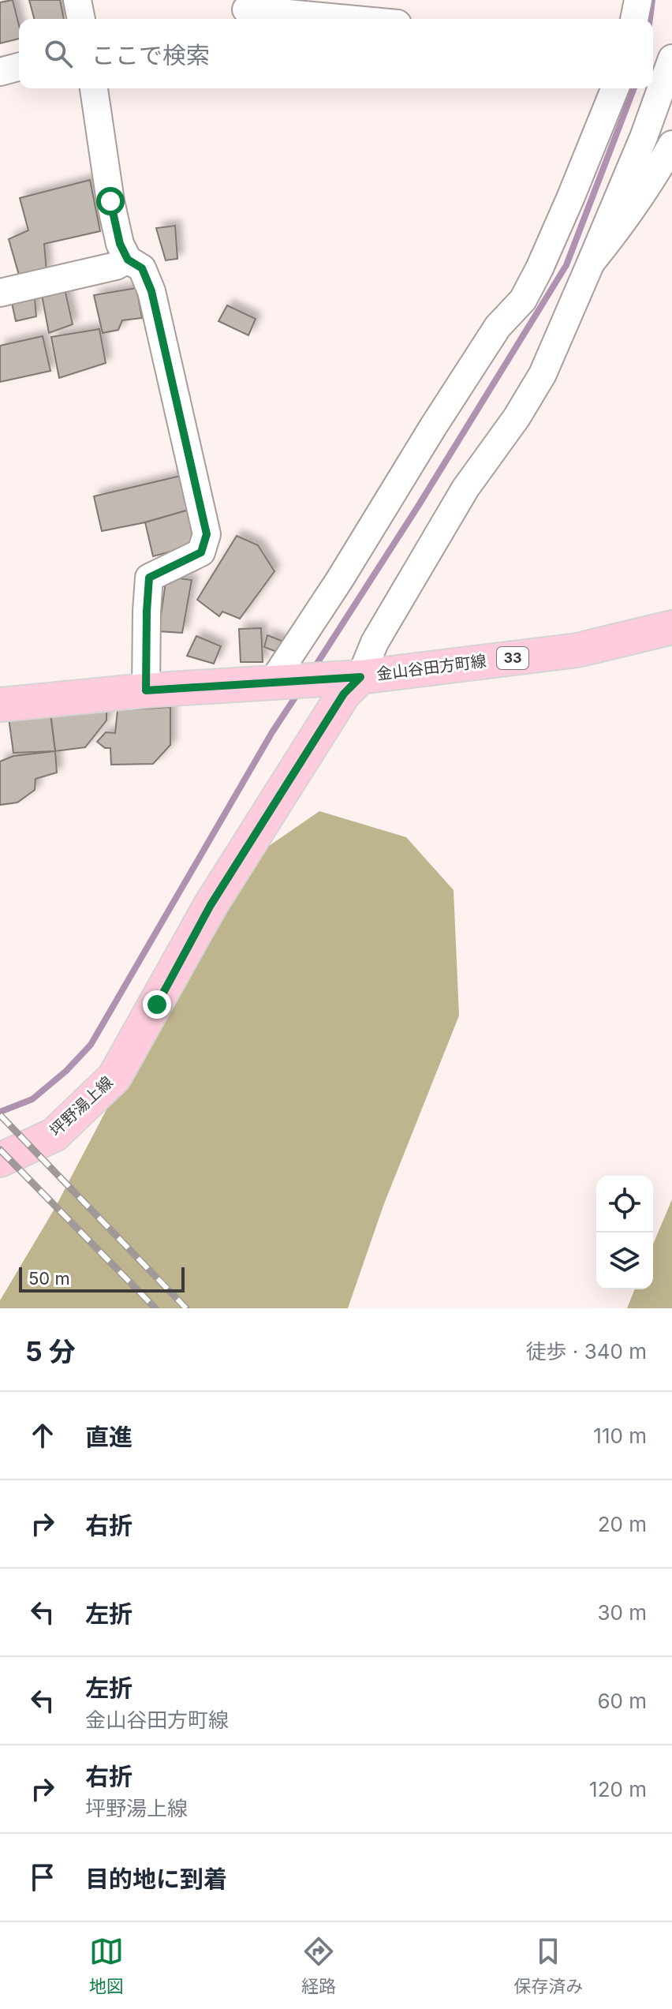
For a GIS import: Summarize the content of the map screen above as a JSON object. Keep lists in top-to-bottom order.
{
  "streets": {
    "main road": ["33", "金山谷田方町線", "坪野湯上線"]
  },
  "crossings": [
    ["金山谷田方町線", "坪野湯上線"]
  ],
  "scale_bar": "50 m",
  "page": {
    "search": "ここで検索",
    "scale": "50 m",
    "heading": ["5 分", "徒歩 · 340 m"],
    "list": [
      ["直進", "110 m"],
      ["右折", "20 m"],
      ["左折", "30 m"],
      ["左折", "金山谷田方町線", "60 m"],
      ["右折", "坪野湯上線", "120 m"],
      "目的地に到着"
    ],
    "nav": ["地図", "経路", "保存済み"]
  }
}
